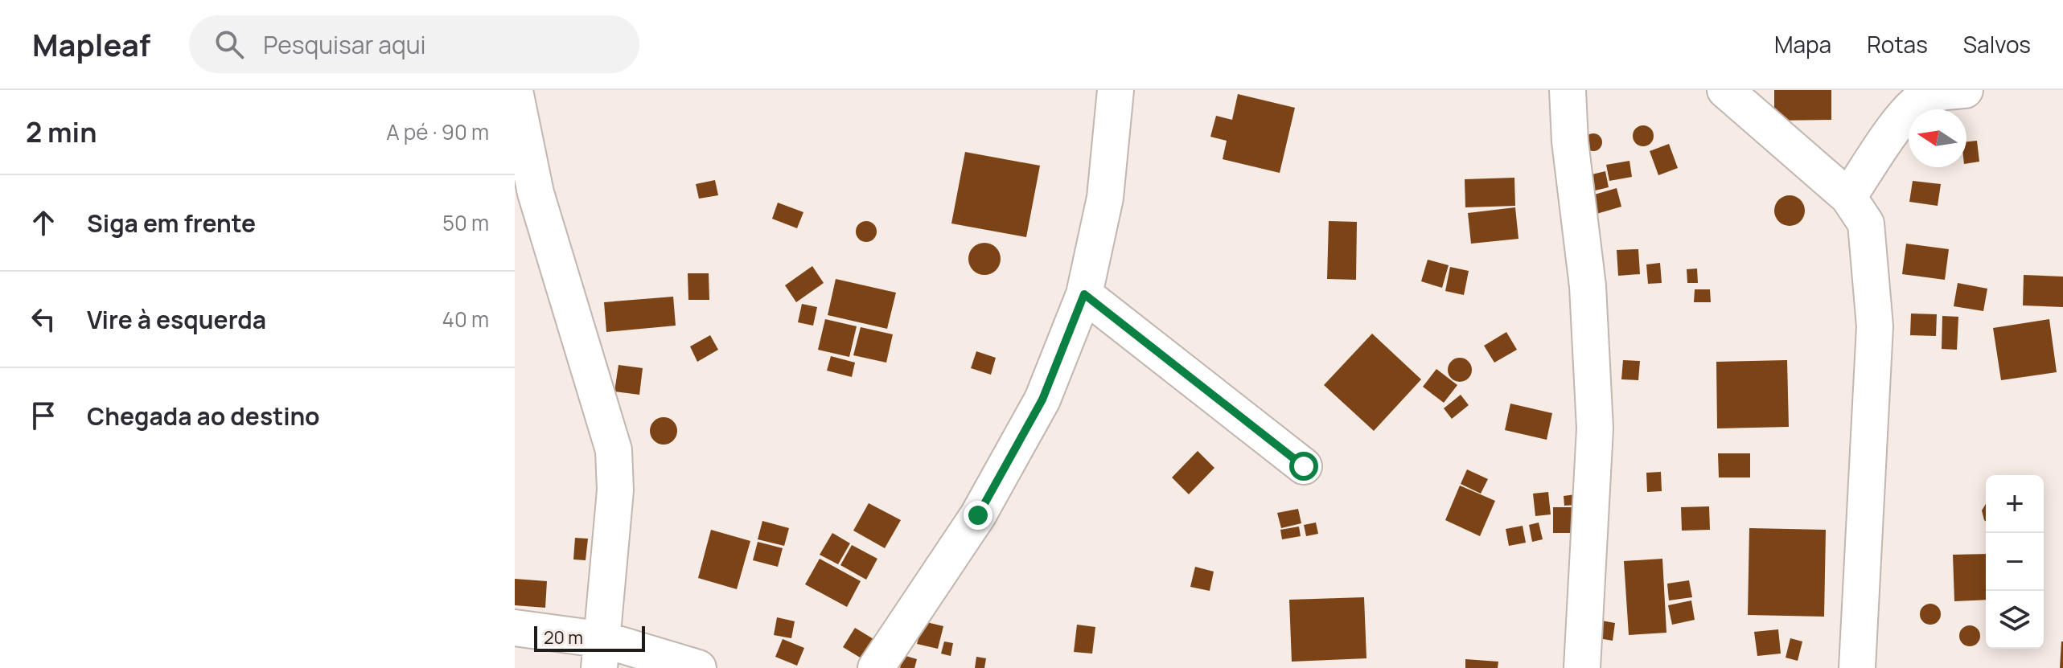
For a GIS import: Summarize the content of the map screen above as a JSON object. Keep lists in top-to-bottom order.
{
  "scale_bar": "20 m",
  "north": "left",
  "page": {
    "header": "Mapleaf",
    "search": "Pesquisar aqui",
    "nav": ["Mapa", "Rotas", "Salvos"],
    "heading": ["2 min", "A pé · 90 m"],
    "list": [
      ["Siga em frente", "50 m"],
      ["Vire à esquerda", "40 m"],
      "Chegada ao destino"
    ],
    "map_buttons": ["+", "−"],
    "scale": "20 m"
  }
}
